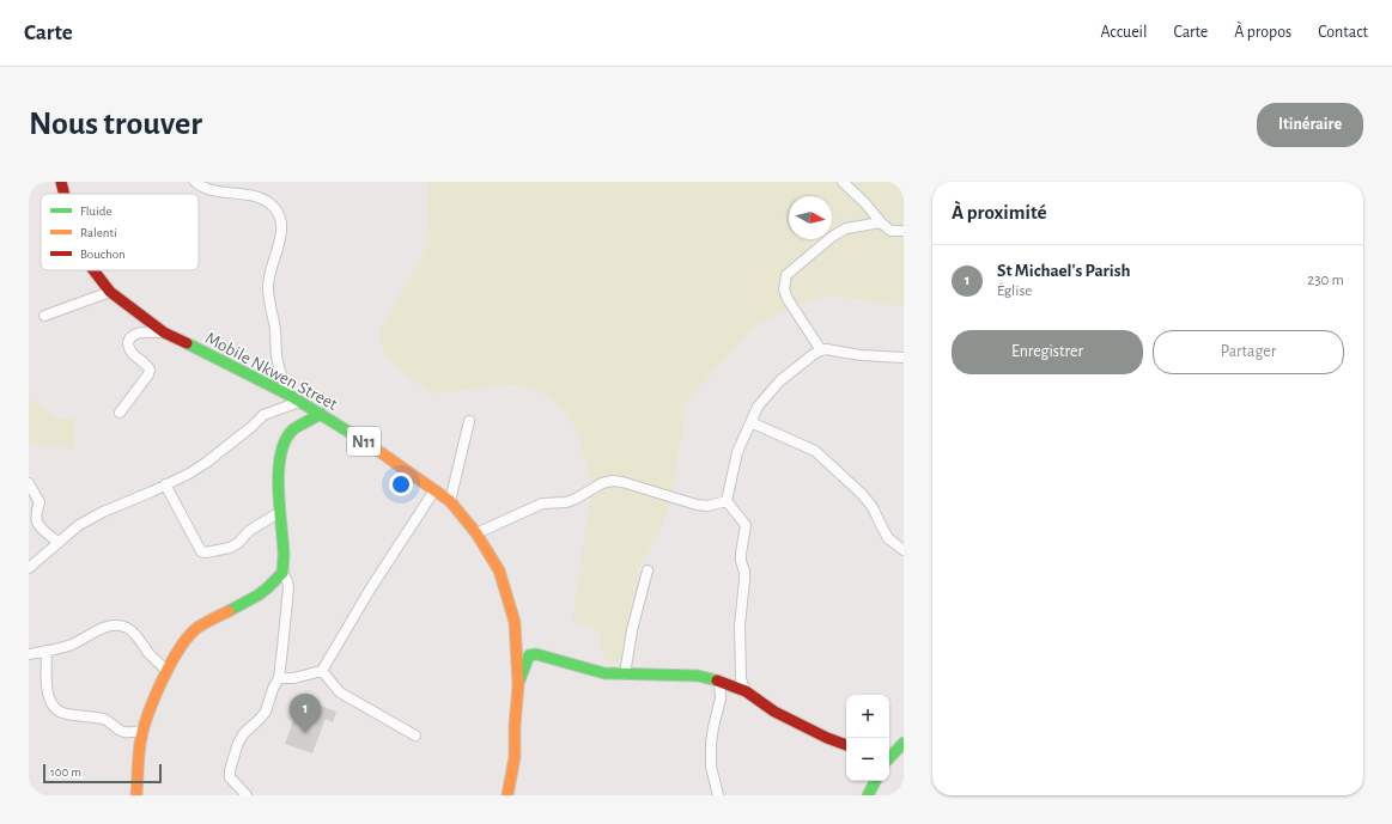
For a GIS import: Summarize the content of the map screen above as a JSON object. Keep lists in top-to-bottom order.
{
  "streets": {
    "main road": ["Mobile Nkwen Street", "N11"]
  },
  "legend": ["Fluide", "Ralenti", "Bouchon"],
  "scale_bar": "100 m",
  "north": "right",
  "page": {
    "header": "Carte",
    "nav": [
      "Accueil",
      "Carte",
      "À propos",
      "Contact"
    ],
    "buttons": [
      "Itinéraire",
      ["Enregistrer", "Partager"]
    ],
    "title": "Nous trouver",
    "heading": "À proximité",
    "list": [
      {
        "mark": "1",
        "name": "St Michael's Parish",
        "note": "Église",
        "value": "230 m"
      }
    ],
    "pins": "1",
    "map_buttons": ["+", "−"],
    "scale": "100 m"
  }
}
